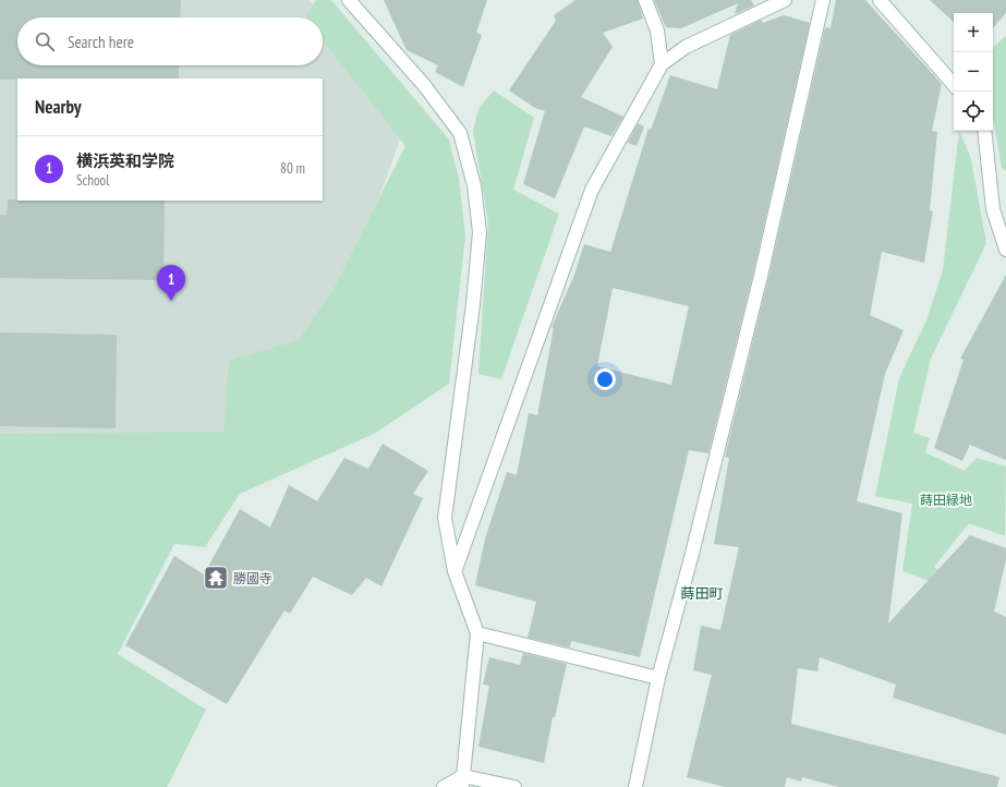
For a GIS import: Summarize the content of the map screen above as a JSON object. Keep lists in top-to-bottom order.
{
  "districts": ["蒔田町"],
  "parks": ["蒔田緑地"],
  "places": {
    "temple": ["勝國寺"]
  },
  "page": {
    "map_buttons": ["+", "−"],
    "search": "Search here",
    "heading": "Nearby",
    "list": [
      {
        "mark": "1",
        "name": "横浜英和学院",
        "note": "School",
        "value": "80 m"
      }
    ],
    "pins": "1"
  }
}
